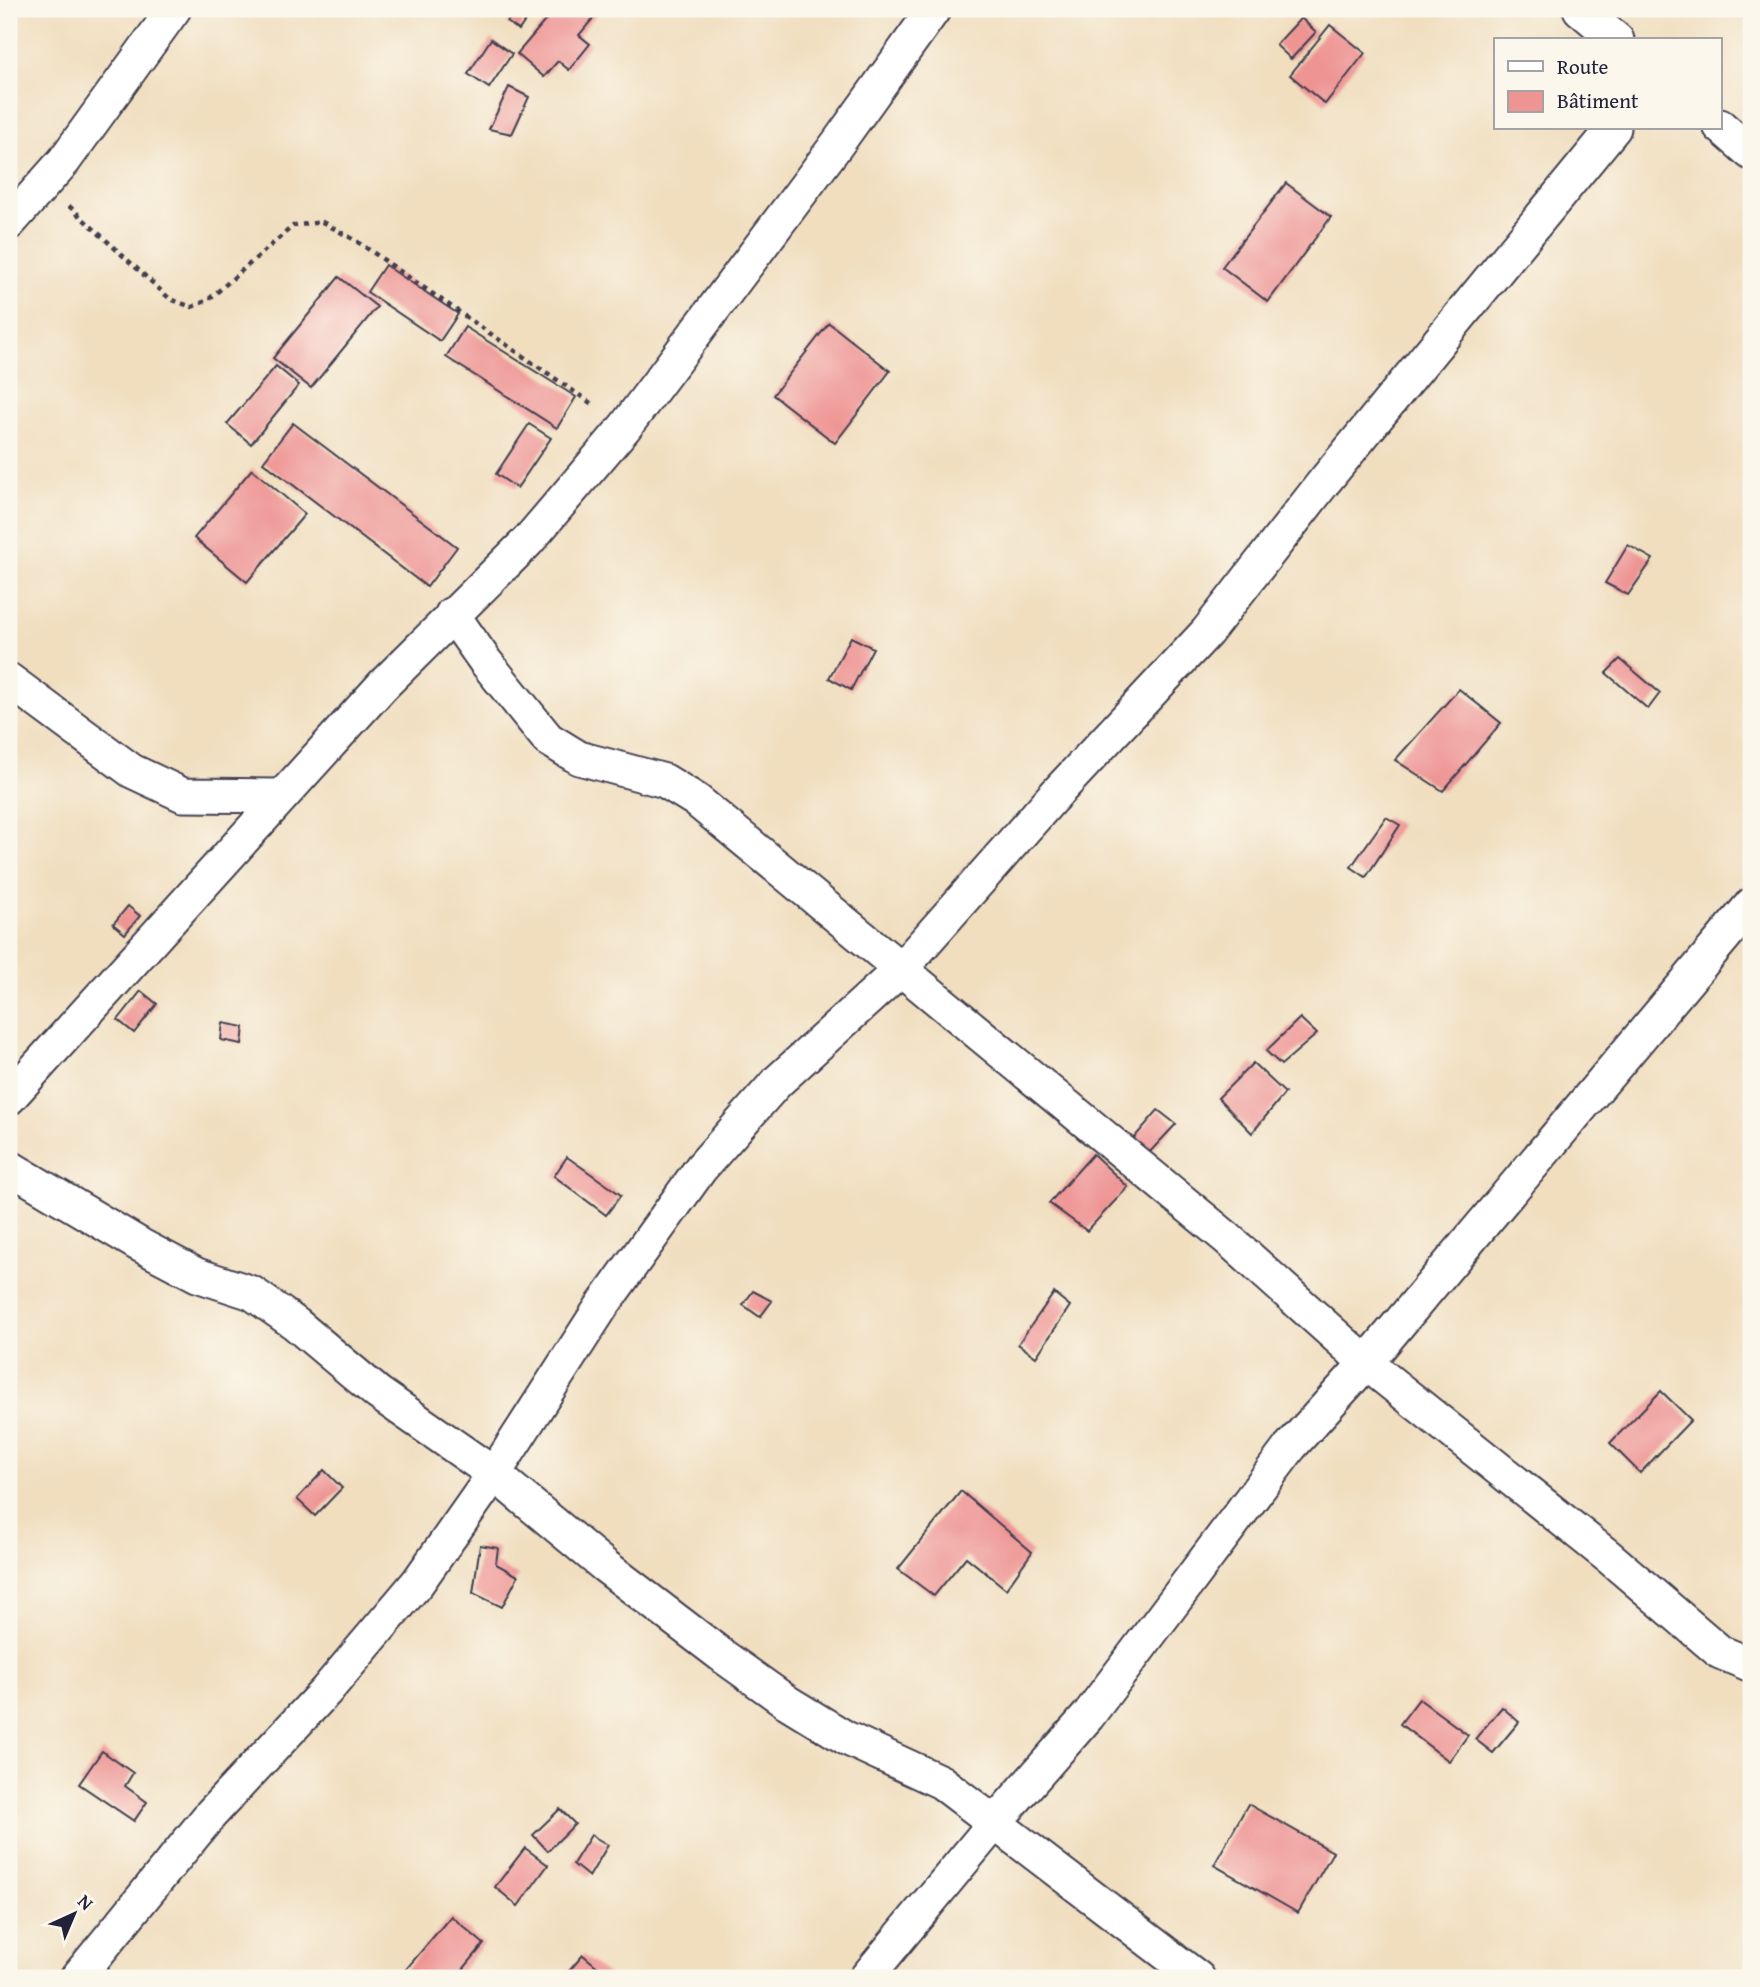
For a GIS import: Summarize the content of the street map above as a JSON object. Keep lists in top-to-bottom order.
{
  "legend": ["Route", "Bâtiment"],
  "north": "top right"
}
